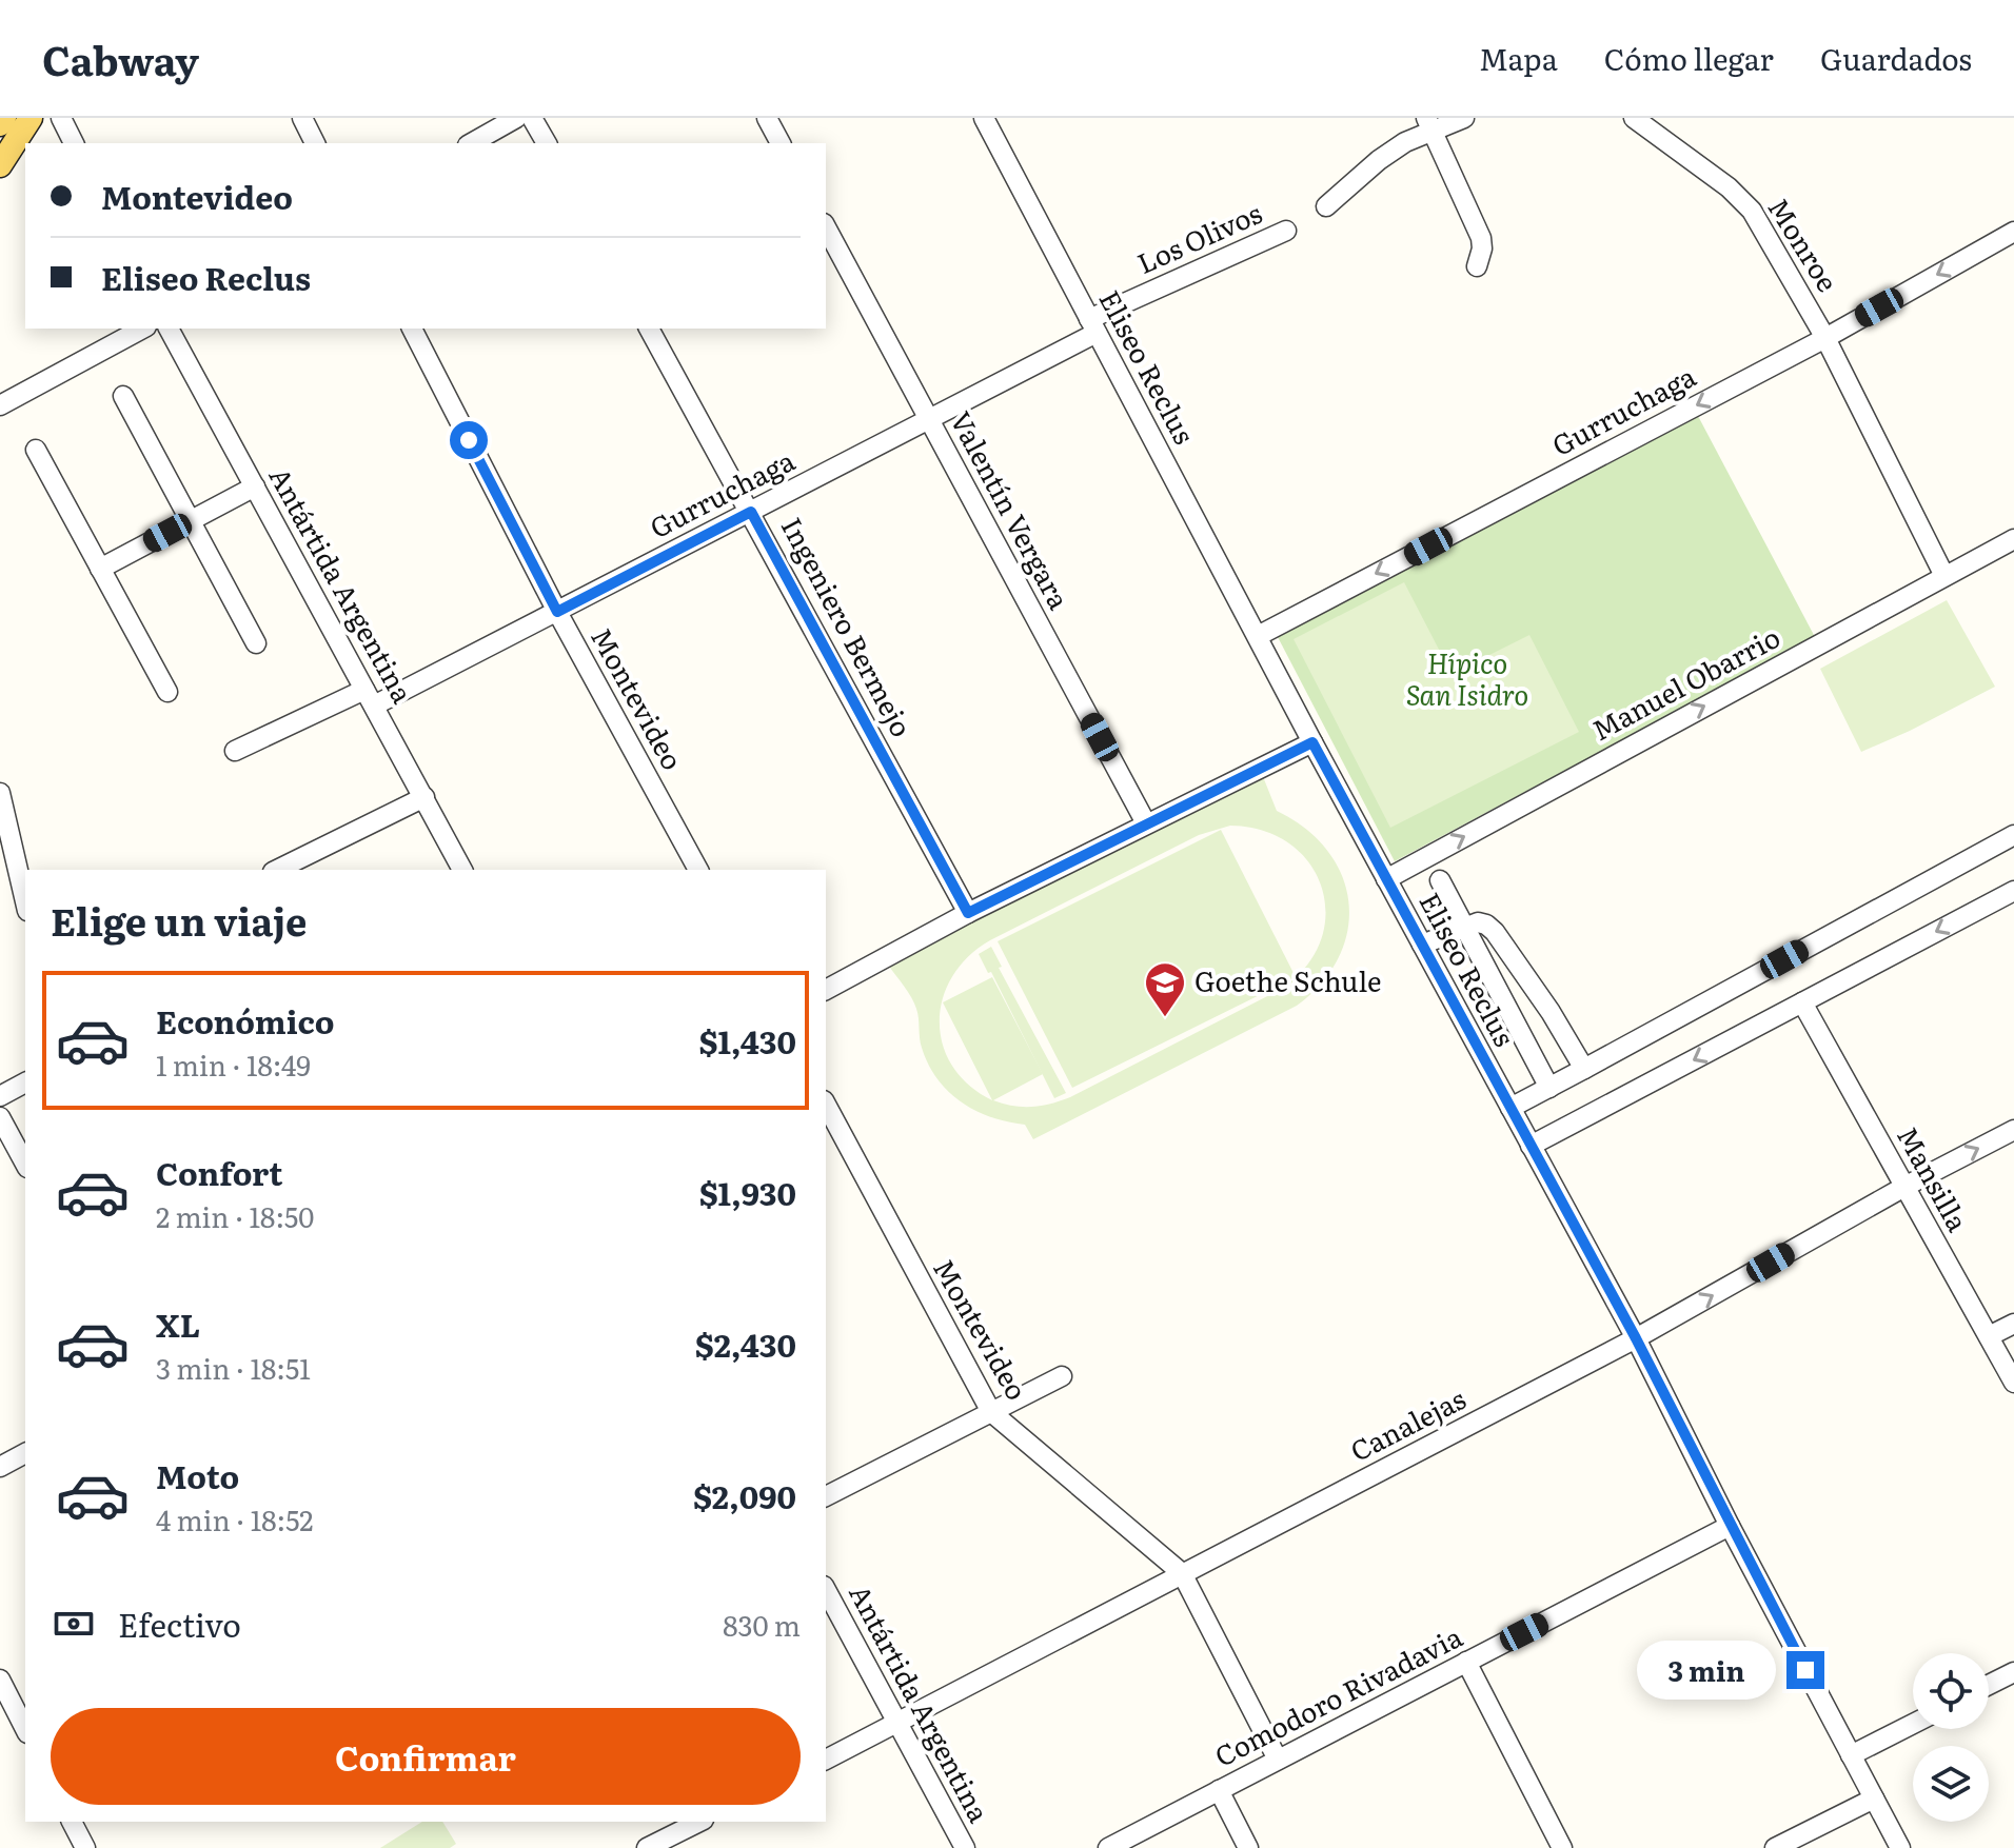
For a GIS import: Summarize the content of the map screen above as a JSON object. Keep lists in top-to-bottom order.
{
  "streets": {
    "street": [
      "Los Olivos",
      "Monroe",
      "Eliseo Reclus",
      "Gurruchaga",
      "Valentín Vergara",
      "Antártida Argentina",
      "Ingeniero Bermejo",
      "Manuel Obarrio",
      "Montevideo",
      "Mansilla",
      "Canalejas",
      "Comodoro Rivadavia"
    ]
  },
  "crossings": [
    ["Los Olivos", "Eliseo Reclus"],
    ["Los Olivos", "Gurruchaga"],
    ["Monroe", "Gurruchaga"],
    ["Monroe", "Manuel Obarrio"],
    ["Eliseo Reclus", "Gurruchaga"],
    ["Eliseo Reclus", "Manuel Obarrio"],
    ["Eliseo Reclus", "Canalejas"],
    ["Eliseo Reclus", "Comodoro Rivadavia"],
    ["Gurruchaga", "Valentín Vergara"],
    ["Gurruchaga", "Antártida Argentina"],
    ["Gurruchaga", "Ingeniero Bermejo"],
    ["Gurruchaga", "Montevideo"],
    ["Antártida Argentina", "Canalejas"],
    ["Montevideo", "Canalejas"],
    ["Mansilla", "Canalejas"]
  ],
  "one_way": ["Gurruchaga", "Manuel Obarrio"],
  "parks": ["Hípico San Isidro"],
  "places": {
    "school or university": ["Goethe Schule"]
  },
  "page": {
    "header": "Cabway",
    "nav": ["Mapa", "Cómo llegar", "Guardados"],
    "banner": ["Montevideo", "Eliseo Reclus"],
    "heading": "Elige un viaje",
    "list": [
      {
        "name": "Económico",
        "note": "1 min · 18:49",
        "value": "$1,430"
      },
      {
        "name": "Confort",
        "note": "2 min · 18:50",
        "value": "$1,930"
      },
      {
        "name": "XL",
        "note": "3 min · 18:51",
        "value": "$2,430"
      },
      {
        "name": "Moto",
        "note": "4 min · 18:52",
        "value": "$2,090"
      }
    ],
    "pay": ["Efectivo", "830 m"],
    "bubble": "3 min",
    "buttons": "Confirmar"
  }
}
